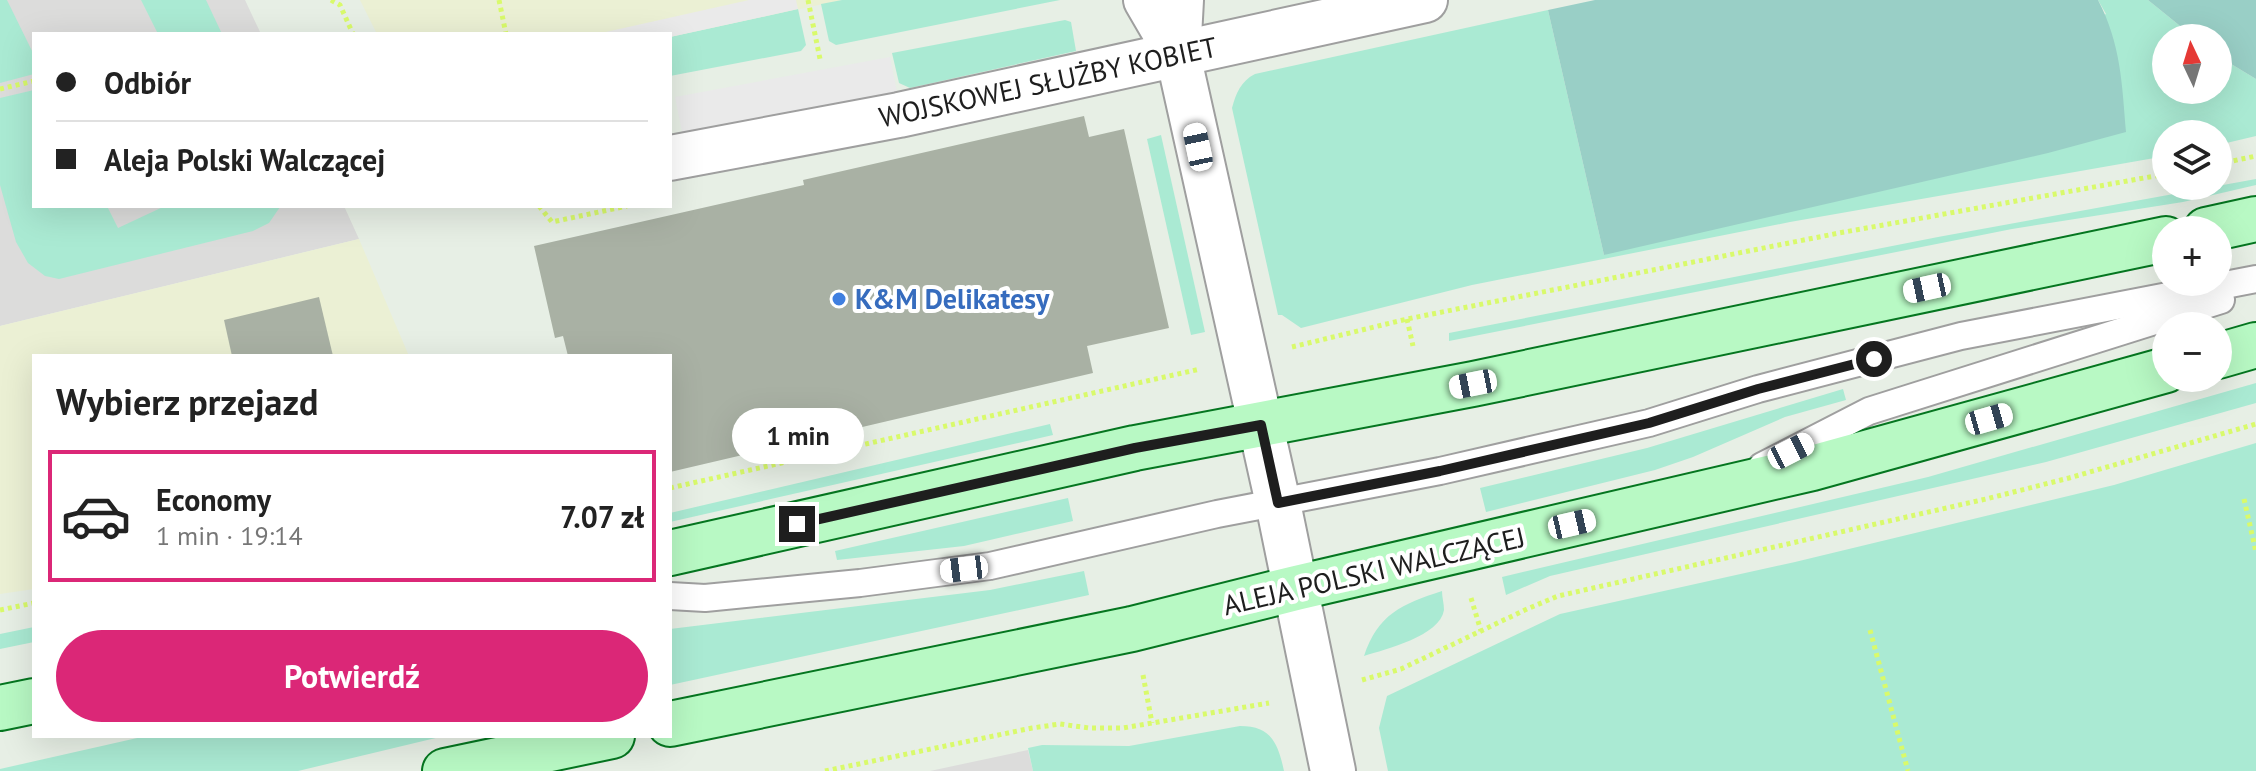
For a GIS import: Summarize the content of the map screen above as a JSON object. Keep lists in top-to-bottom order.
{
  "streets": {
    "main road": ["ALEJA POLSKI WALCZĄCEJ"],
    "street": ["WOJSKOWEJ SŁUŻBY KOBIET"]
  },
  "places": ["K&M Delikatesy"],
  "north": "top",
  "page": {
    "map_buttons": ["+", "−"],
    "banner": ["Odbiór", "Aleja Polski Walczącej"],
    "heading": "Wybierz przejazd",
    "bubble": "1 min",
    "list": [
      {
        "name": "Economy",
        "note": "1 min · 19:14",
        "value": "7.07 zł"
      }
    ],
    "buttons": "Potwierdź"
  }
}
